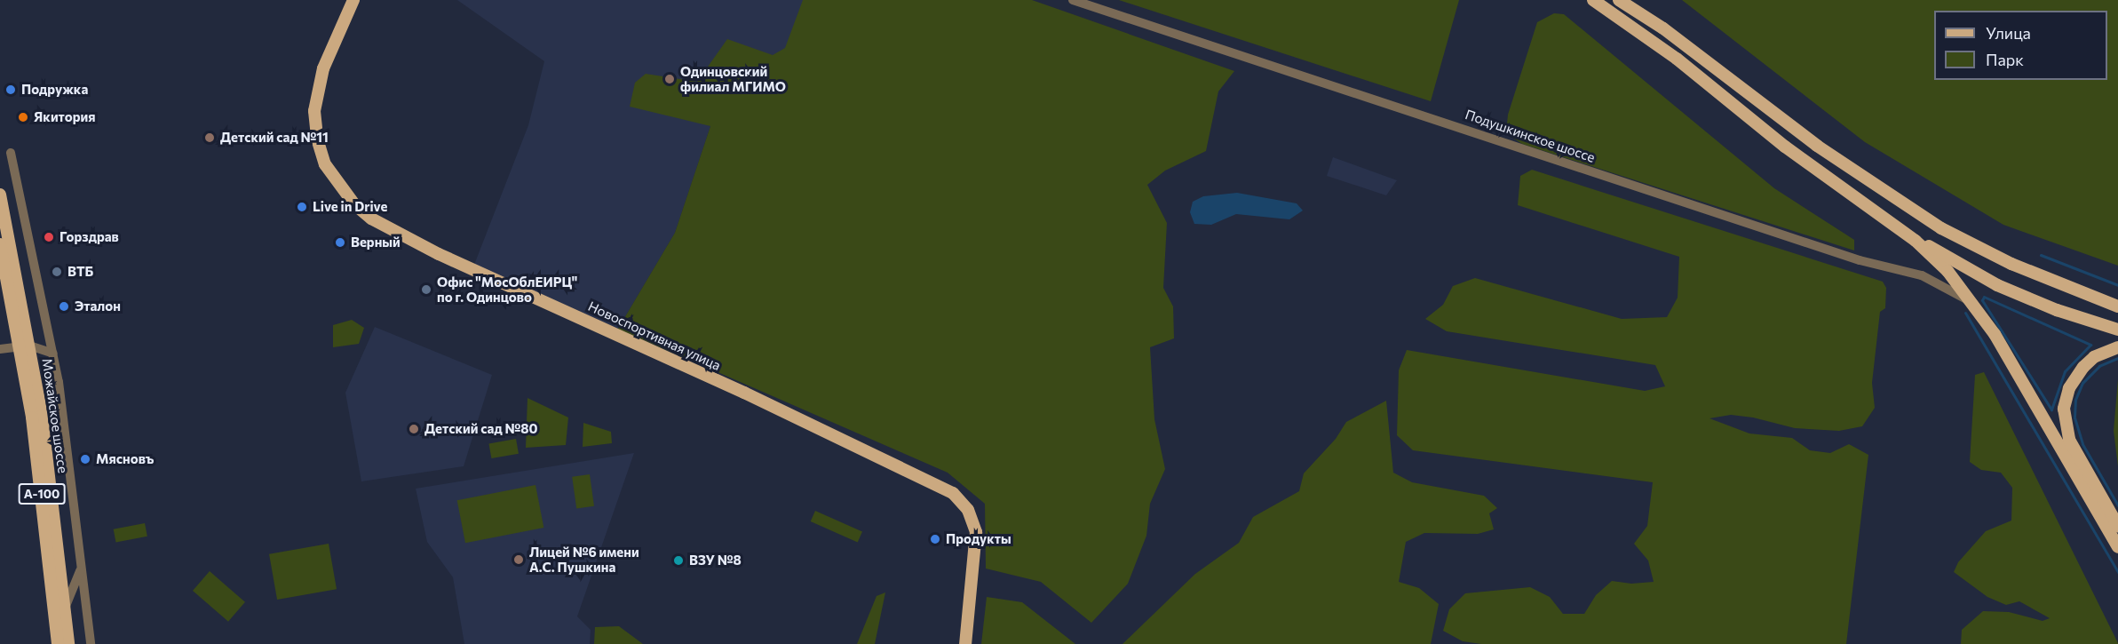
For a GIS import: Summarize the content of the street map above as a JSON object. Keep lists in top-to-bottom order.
{
  "streets": {
    "main road": ["Новоспортивная улица", "Можайское шоссе", "А-100"],
    "street": ["Подушкинское шоссе"]
  },
  "places": [
    "Одинцовский филиал МГИМО",
    "Подружка",
    "Якитория",
    "Детский сад №11",
    "Live in Drive",
    "Горздрав",
    "Верный",
    "ВТБ",
    "Офис \"МосОблЕИРЦ\" по г. Одинцово",
    "Эталон",
    "Детский сад №80",
    "Мясновъ",
    "Продукты",
    "Лицей №6 имени А.С. Пушкина",
    "ВЗУ №8"
  ],
  "legend": ["Улица", "Парк"]
}
